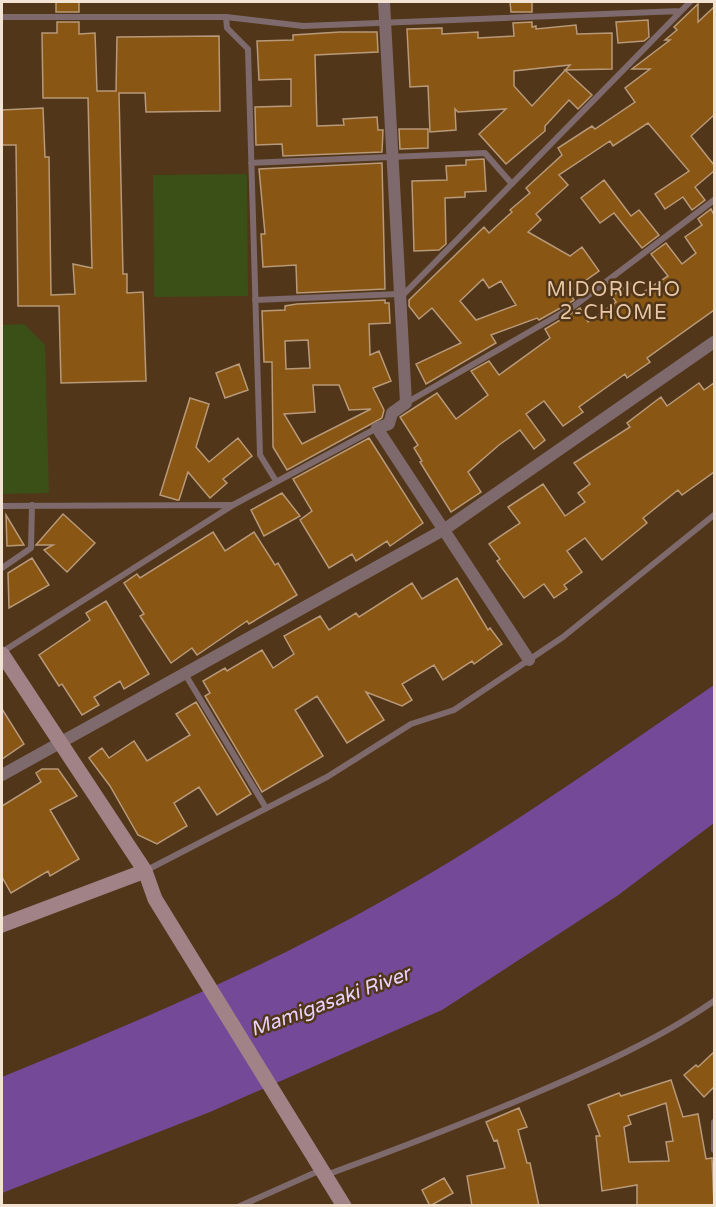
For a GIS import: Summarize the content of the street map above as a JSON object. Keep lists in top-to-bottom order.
{
  "districts": ["MIDORICHO 2-CHOME"],
  "water": ["Mamigasaki River"]
}
